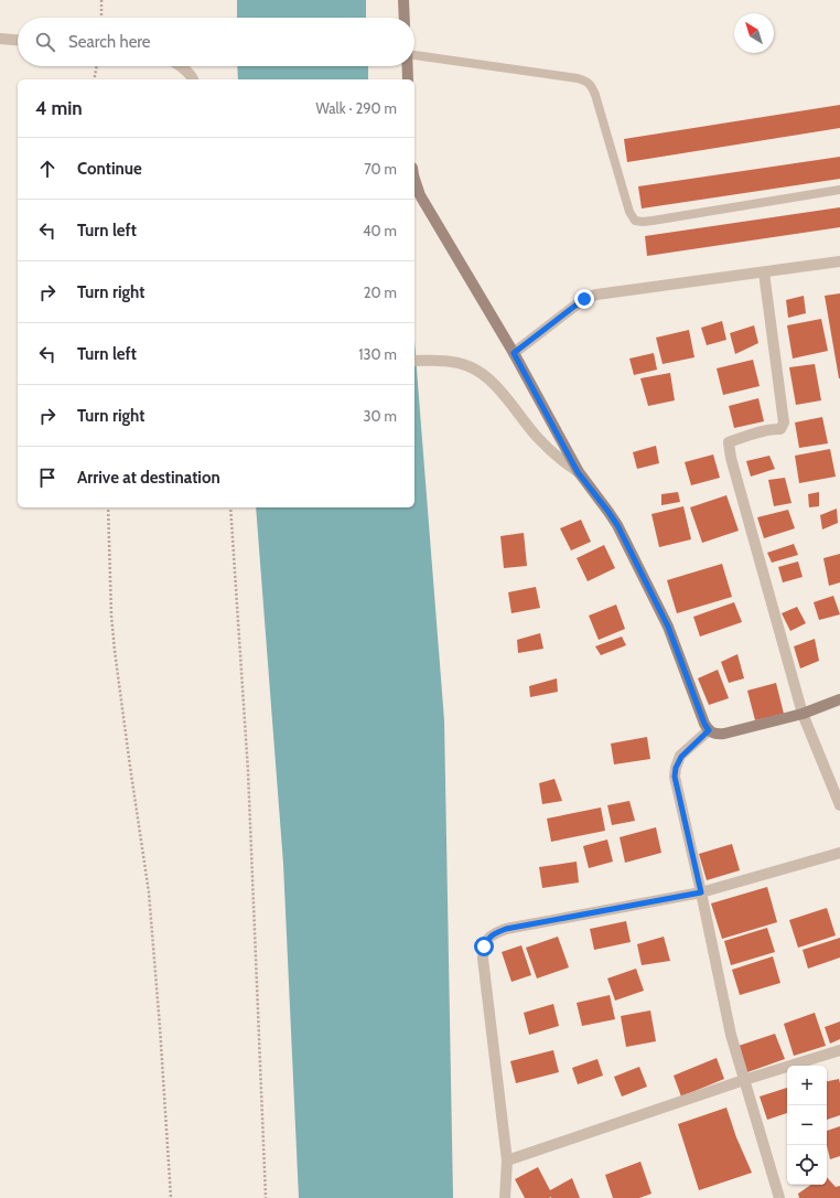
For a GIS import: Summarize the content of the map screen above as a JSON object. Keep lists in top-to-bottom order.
{
  "north": "top left",
  "page": {
    "search": "Search here",
    "heading": ["4 min", "Walk · 290 m"],
    "list": [
      ["Continue", "70 m"],
      ["Turn left", "40 m"],
      ["Turn right", "20 m"],
      ["Turn left", "130 m"],
      ["Turn right", "30 m"],
      "Arrive at destination"
    ],
    "map_buttons": ["+", "−"]
  }
}
